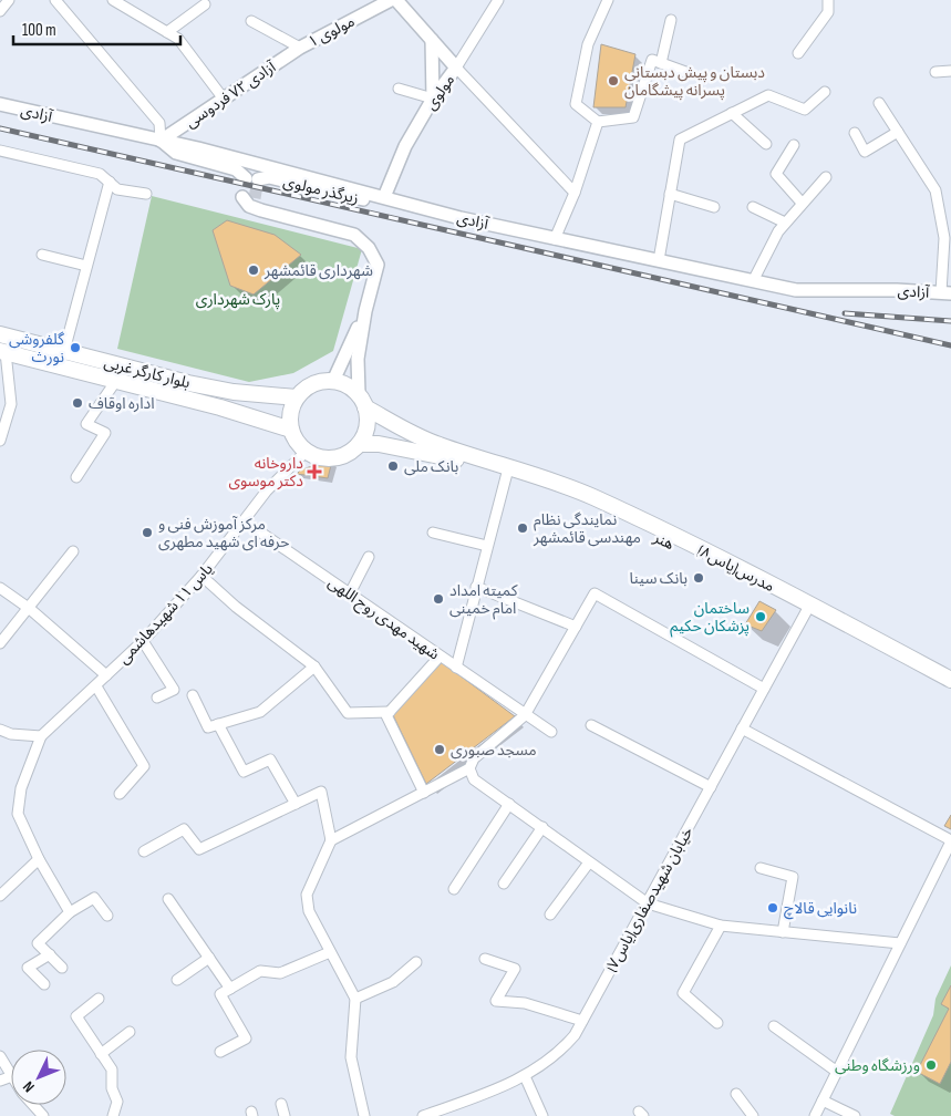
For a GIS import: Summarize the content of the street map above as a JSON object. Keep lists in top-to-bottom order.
{
  "streets": {
    "main road": ["بلوار کارگر غربی", "هنر", "مدرس(یاس۸)"],
    "street": [
      "مولوی ۱",
      "مولوی",
      "آزادی ۷۲ فردوسی",
      "آزادی",
      "زیرگذر مولوی",
      "یاس ۱۱ شهیدهاشمی",
      "شهید مهدی روح اللهی",
      "خیابان شهیدصفاری(یاس۷)"
    ]
  },
  "crossings": [
    ["مولوی ۱", "آزادی ۷۲ فردوسی"],
    ["مولوی", "آزادی"],
    ["مولوی", "زیرگذر مولوی"],
    ["آزادی ۷۲ فردوسی", "آزادی"],
    ["آزادی ۷۲ فردوسی", "زیرگذر مولوی"],
    ["آزادی", "زیرگذر مولوی"],
    ["بلوار کارگر غربی", "هنر"],
    ["بلوار کارگر غربی", "مدرس(یاس۸)"],
    ["بلوار کارگر غربی", "یاس ۱۱ شهیدهاشمی"],
    ["هنر", "مدرس(یاس۸)"],
    ["هنر", "یاس ۱۱ شهیدهاشمی"],
    ["هنر", "خیابان شهیدصفاری(یاس۷)"],
    ["مدرس(یاس۸)", "یاس ۱۱ شهیدهاشمی"],
    ["یاس ۱۱ شهیدهاشمی", "شهید مهدی روح اللهی"]
  ],
  "parks": ["پارک شهرداری"],
  "places": {
    "other": [
      "دبستان و پیش دبستانی پسرانه پیشگامان",
      "شهرداری قائمشهر",
      "گلفروشی نورث",
      "اداره اوقاف",
      "بانک ملی",
      "نمایندگی نظام مهندسی قائمشهر",
      "مرکز آموزش فنی و حرفه ای شهید مطهری",
      "بانک سینا",
      "کمیته امداد امام خمینی",
      "ساختمان پزشکان حکیم",
      "مسجد صبوری",
      "نانوایی قالاچ",
      "ورزشگاه وطنی"
    ],
    "health": ["داروخانه دکتر موسوی"]
  },
  "scale_bar": "100 m",
  "north": "bottom left"
}
